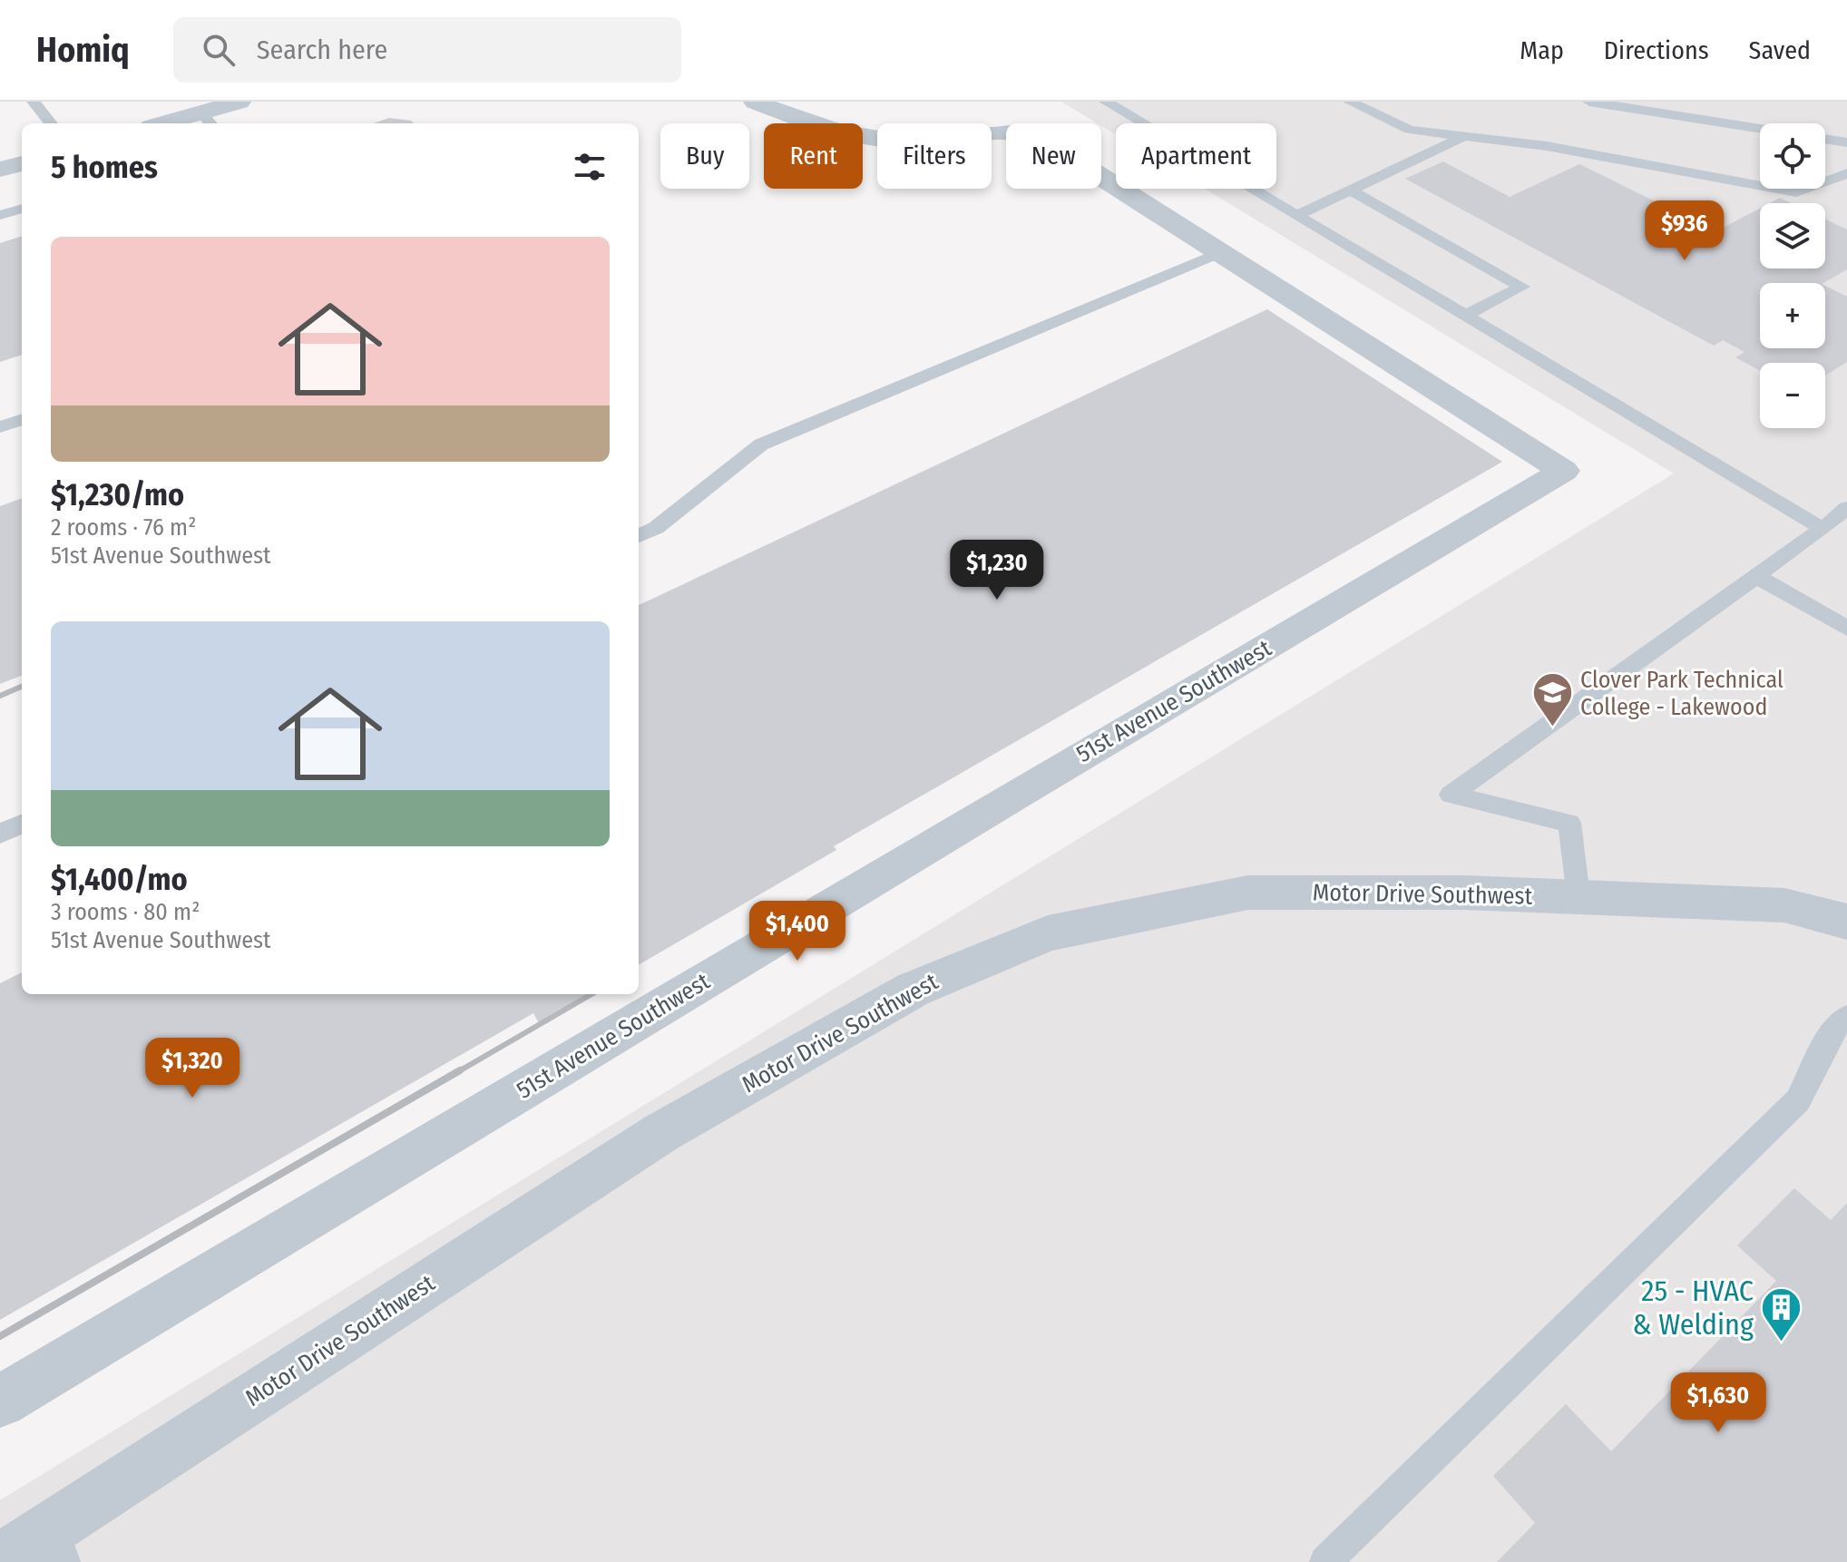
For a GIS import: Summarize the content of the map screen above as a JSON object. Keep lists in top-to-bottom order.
{
  "streets": {
    "street": ["51st Avenue Southwest", "Motor Drive Southwest"]
  },
  "places": {
    "school or university": ["Clover Park Technical College - Lakewood"],
    "building": ["25 - HVAC & Welding"]
  },
  "page": {
    "header": "Homiq",
    "search": "Search here",
    "nav": ["Map", "Directions", "Saved"],
    "map_buttons": ["+", "−"],
    "chip": [
      "Buy",
      "Rent",
      "Filters",
      "New",
      "Apartment"
    ],
    "heading": "5 homes",
    "price": [
      "$936",
      "$1,230",
      "$1,400",
      "$1,320",
      "$1,630"
    ],
    "list": [
      {
        "name": "$1,230/mo",
        "note": "2 rooms · 76 m² · 51st Avenue Southwest"
      },
      {
        "name": "$1,400/mo",
        "note": "3 rooms · 80 m² · 51st Avenue Southwest"
      }
    ]
  }
}
